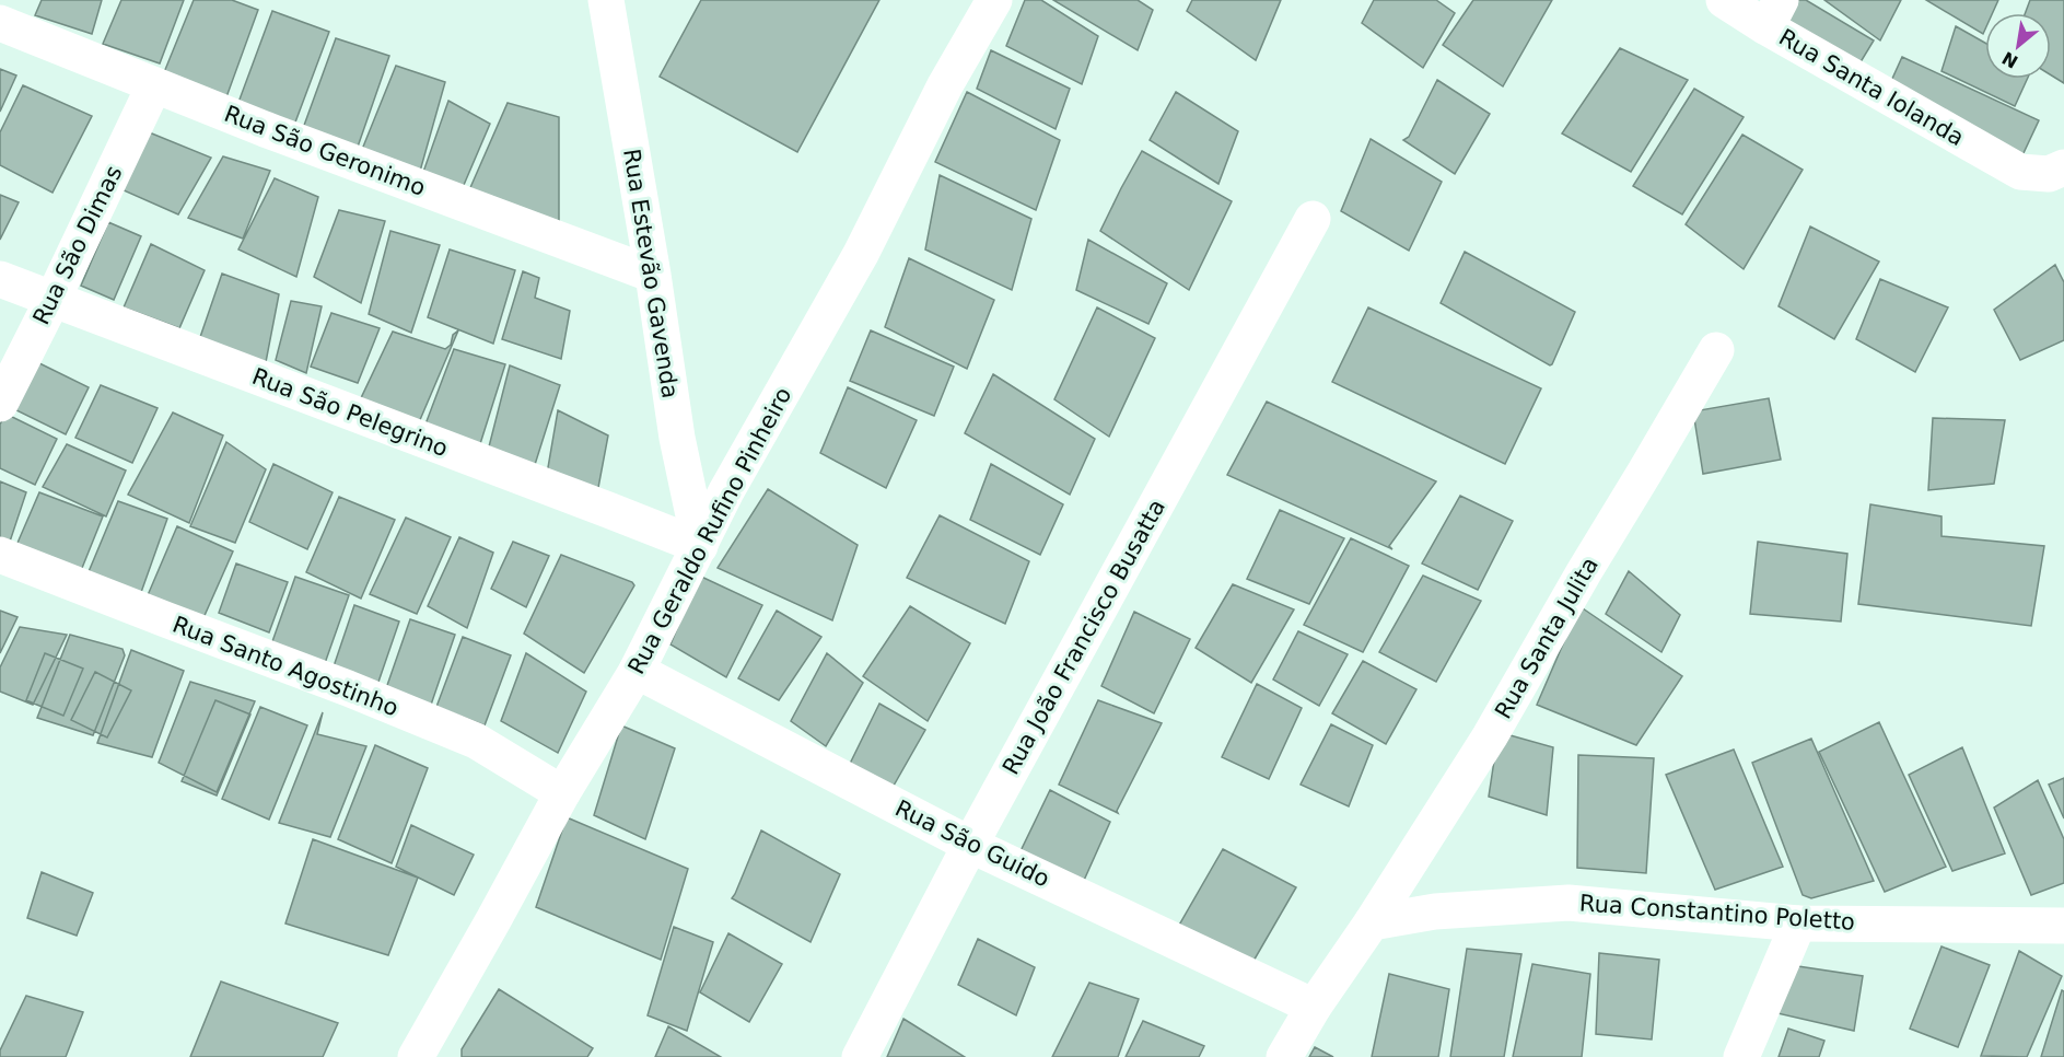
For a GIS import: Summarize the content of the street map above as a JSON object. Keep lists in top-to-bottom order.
{
  "streets": {
    "street": [
      "Rua Santa Iolanda",
      "Rua São Geronimo",
      "Rua São Dimas",
      "Rua Estevão Gavenda",
      "Rua São Pelegrino",
      "Rua Geraldo Rufino Pinheiro",
      "Rua João Francisco Busatta",
      "Rua Santa Julita",
      "Rua Santo Agostinho",
      "Rua São Guido",
      "Rua Constantino Poletto"
    ]
  },
  "crossings": [
    ["Rua São Geronimo", "Rua São Dimas"],
    ["Rua São Geronimo", "Rua Estevão Gavenda"],
    ["Rua São Dimas", "Rua São Pelegrino"],
    ["Rua Estevão Gavenda", "Rua São Pelegrino"],
    ["Rua Estevão Gavenda", "Rua Geraldo Rufino Pinheiro"],
    ["Rua São Pelegrino", "Rua Geraldo Rufino Pinheiro"],
    ["Rua Geraldo Rufino Pinheiro", "Rua Santo Agostinho"],
    ["Rua Geraldo Rufino Pinheiro", "Rua São Guido"],
    ["Rua João Francisco Busatta", "Rua São Guido"],
    ["Rua Santa Julita", "Rua São Guido"],
    ["Rua Santa Julita", "Rua Constantino Poletto"]
  ],
  "north": "bottom left"
}
